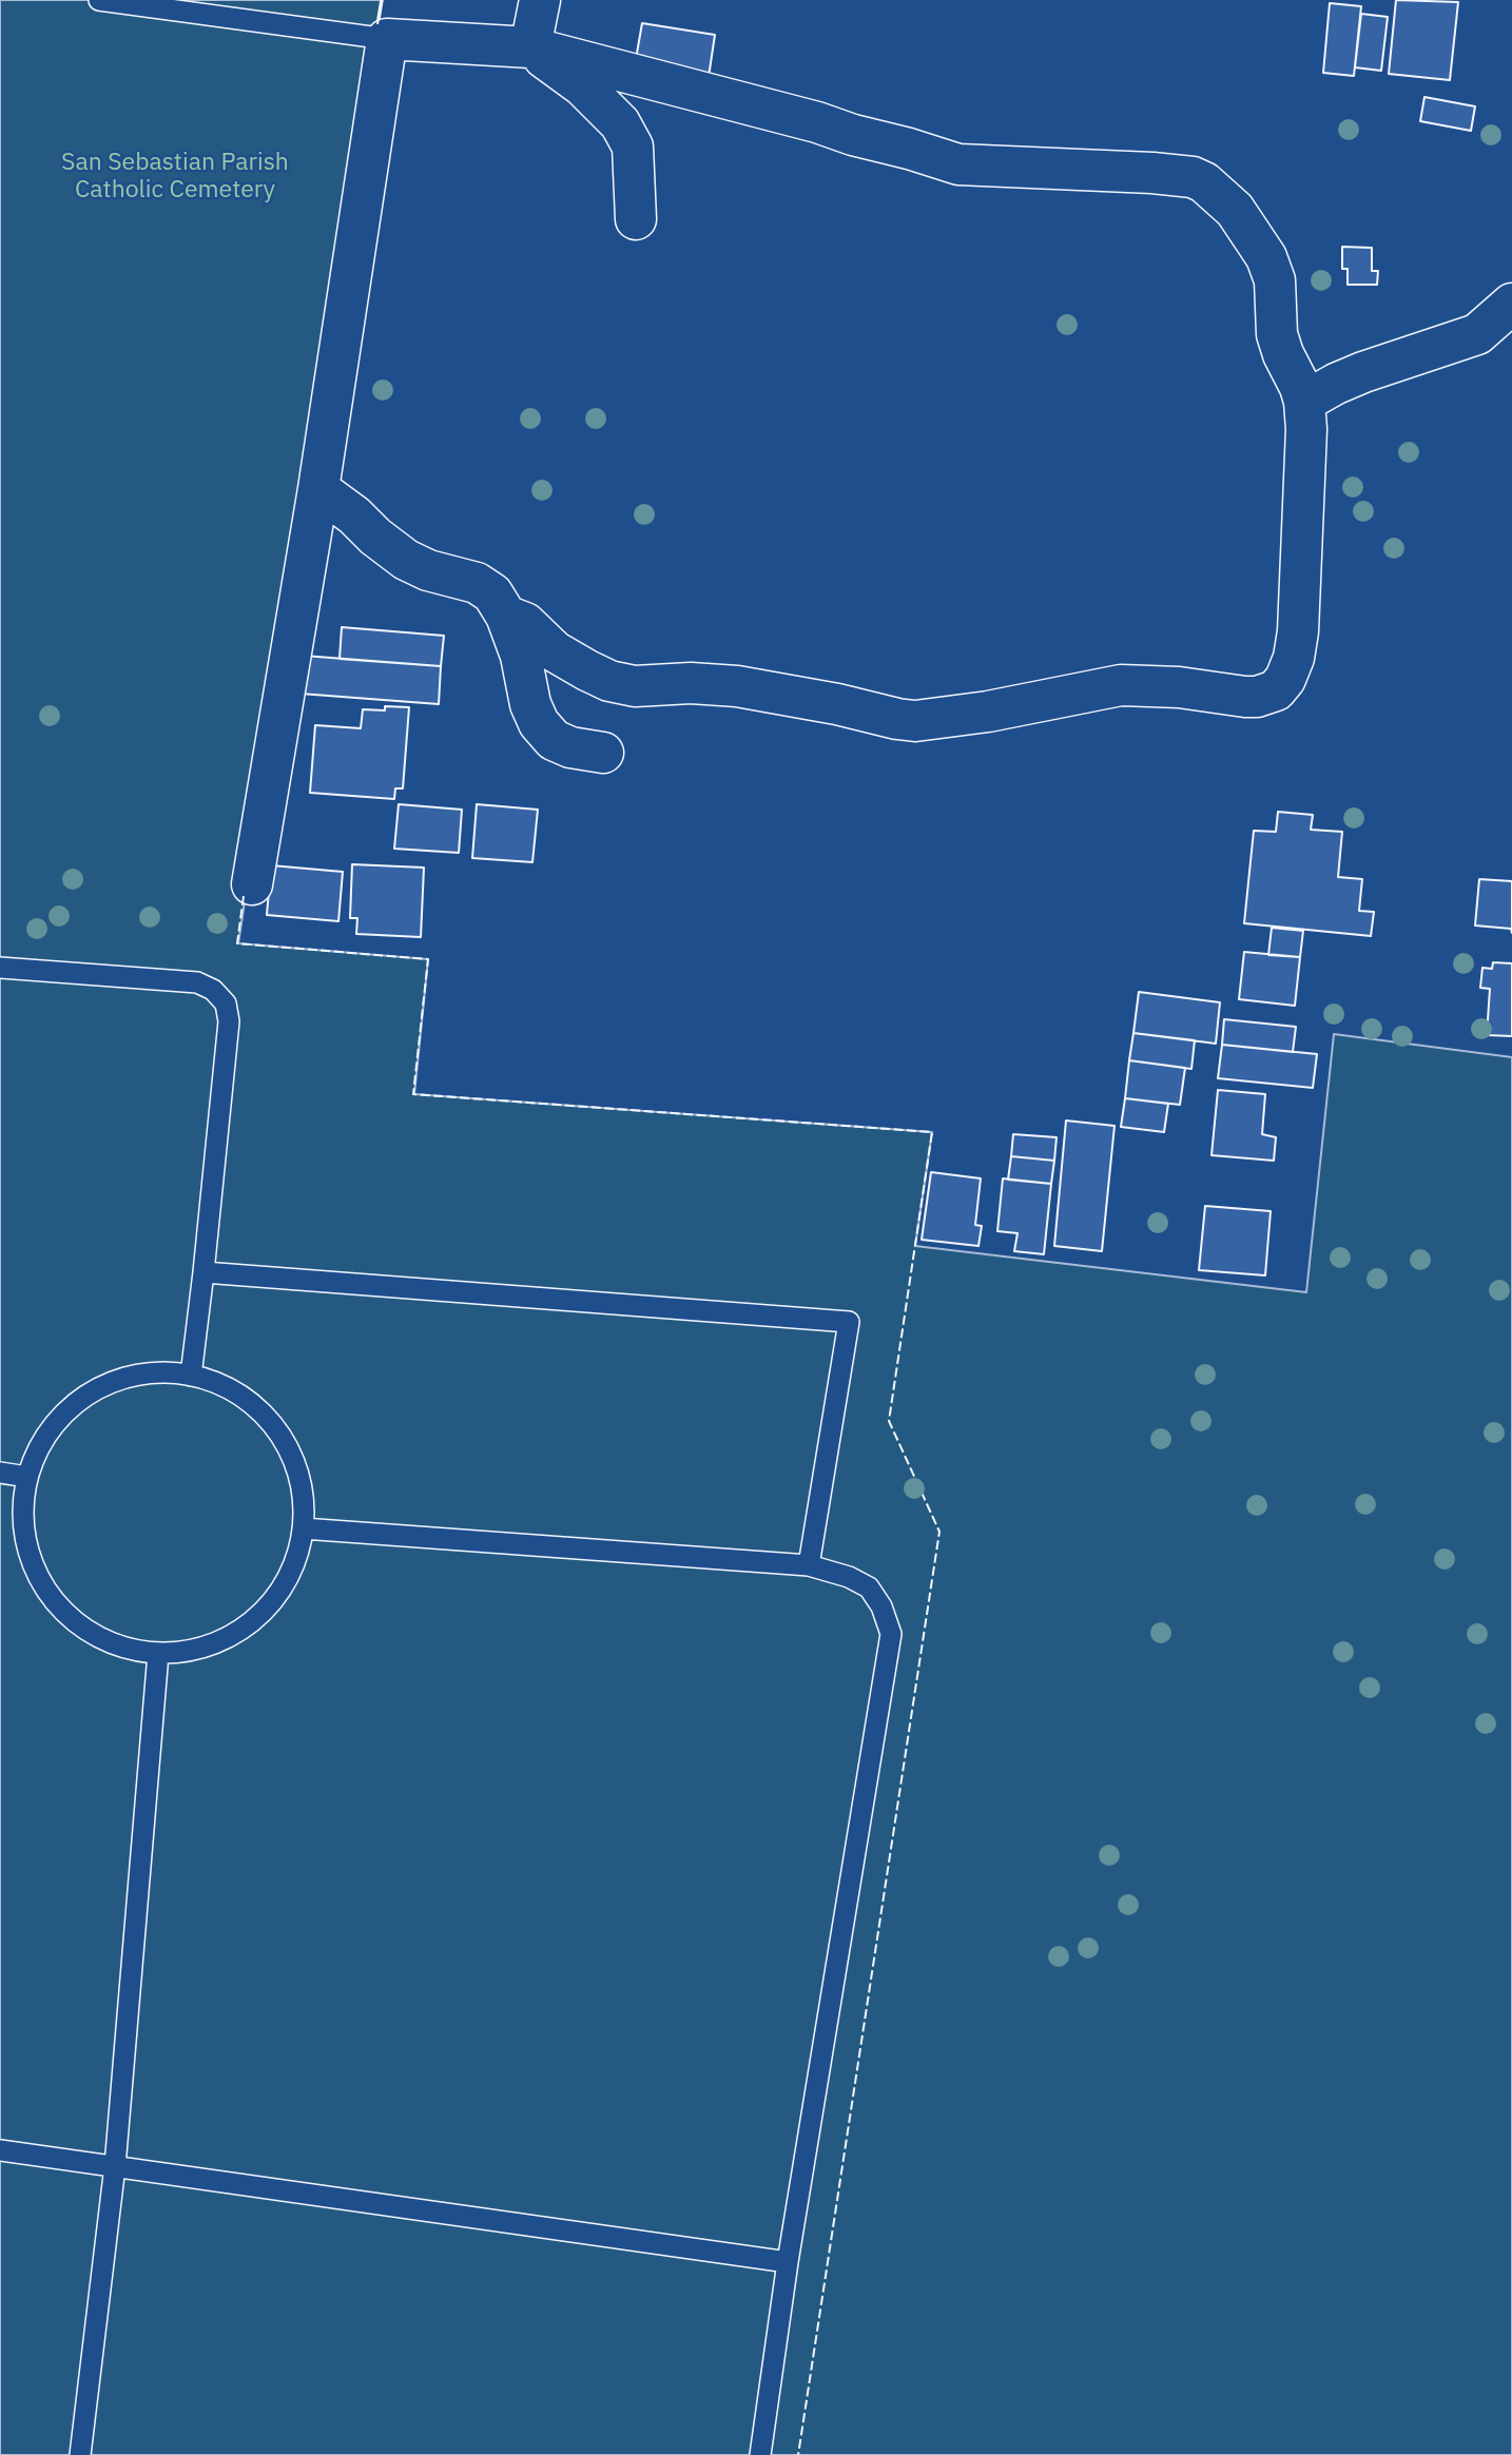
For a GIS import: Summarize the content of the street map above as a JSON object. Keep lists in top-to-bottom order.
{
  "parks": ["San Sebastian Parish Catholic Cemetery"]
}
